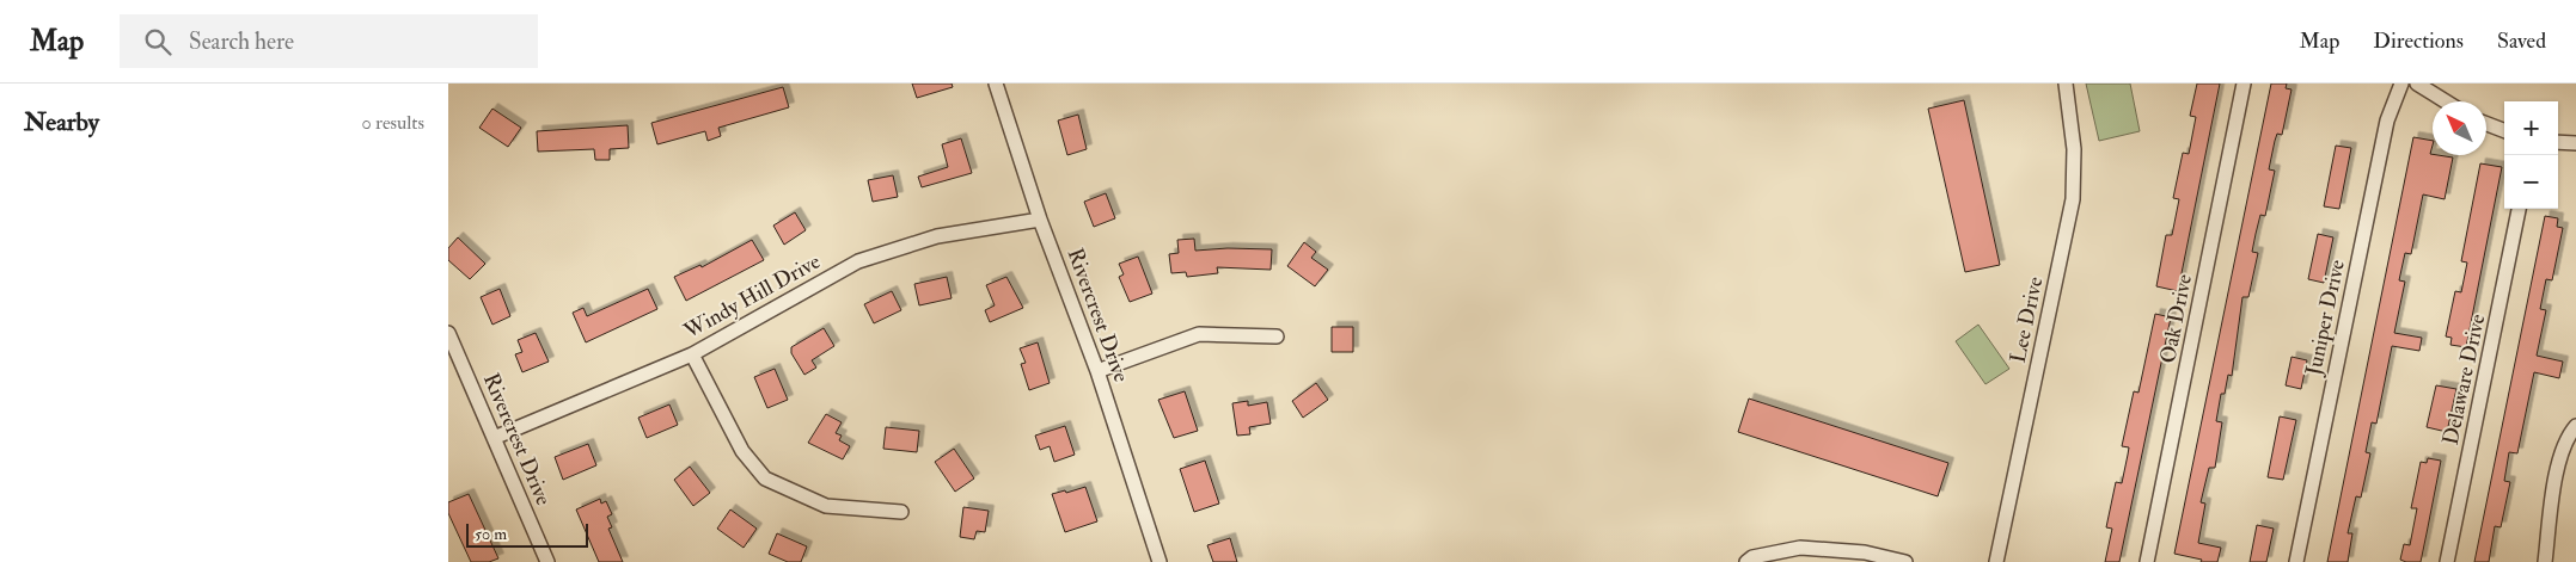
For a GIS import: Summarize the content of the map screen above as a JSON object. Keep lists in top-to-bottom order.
{
  "streets": {
    "street": [
      "Windy Hill Drive",
      "Rivercrest Drive",
      "Juniper Drive",
      "Oak Drive",
      "Lee Drive",
      "Delaware Drive"
    ]
  },
  "crossings": [
    ["Windy Hill Drive", "Rivercrest Drive"]
  ],
  "scale_bar": "50 m",
  "north": "top left",
  "page": {
    "header": "Map",
    "search": "Search here",
    "nav": ["Map", "Directions", "Saved"],
    "heading": ["Nearby", "0 results"],
    "map_buttons": ["+", "−"],
    "scale": "50 m"
  }
}
